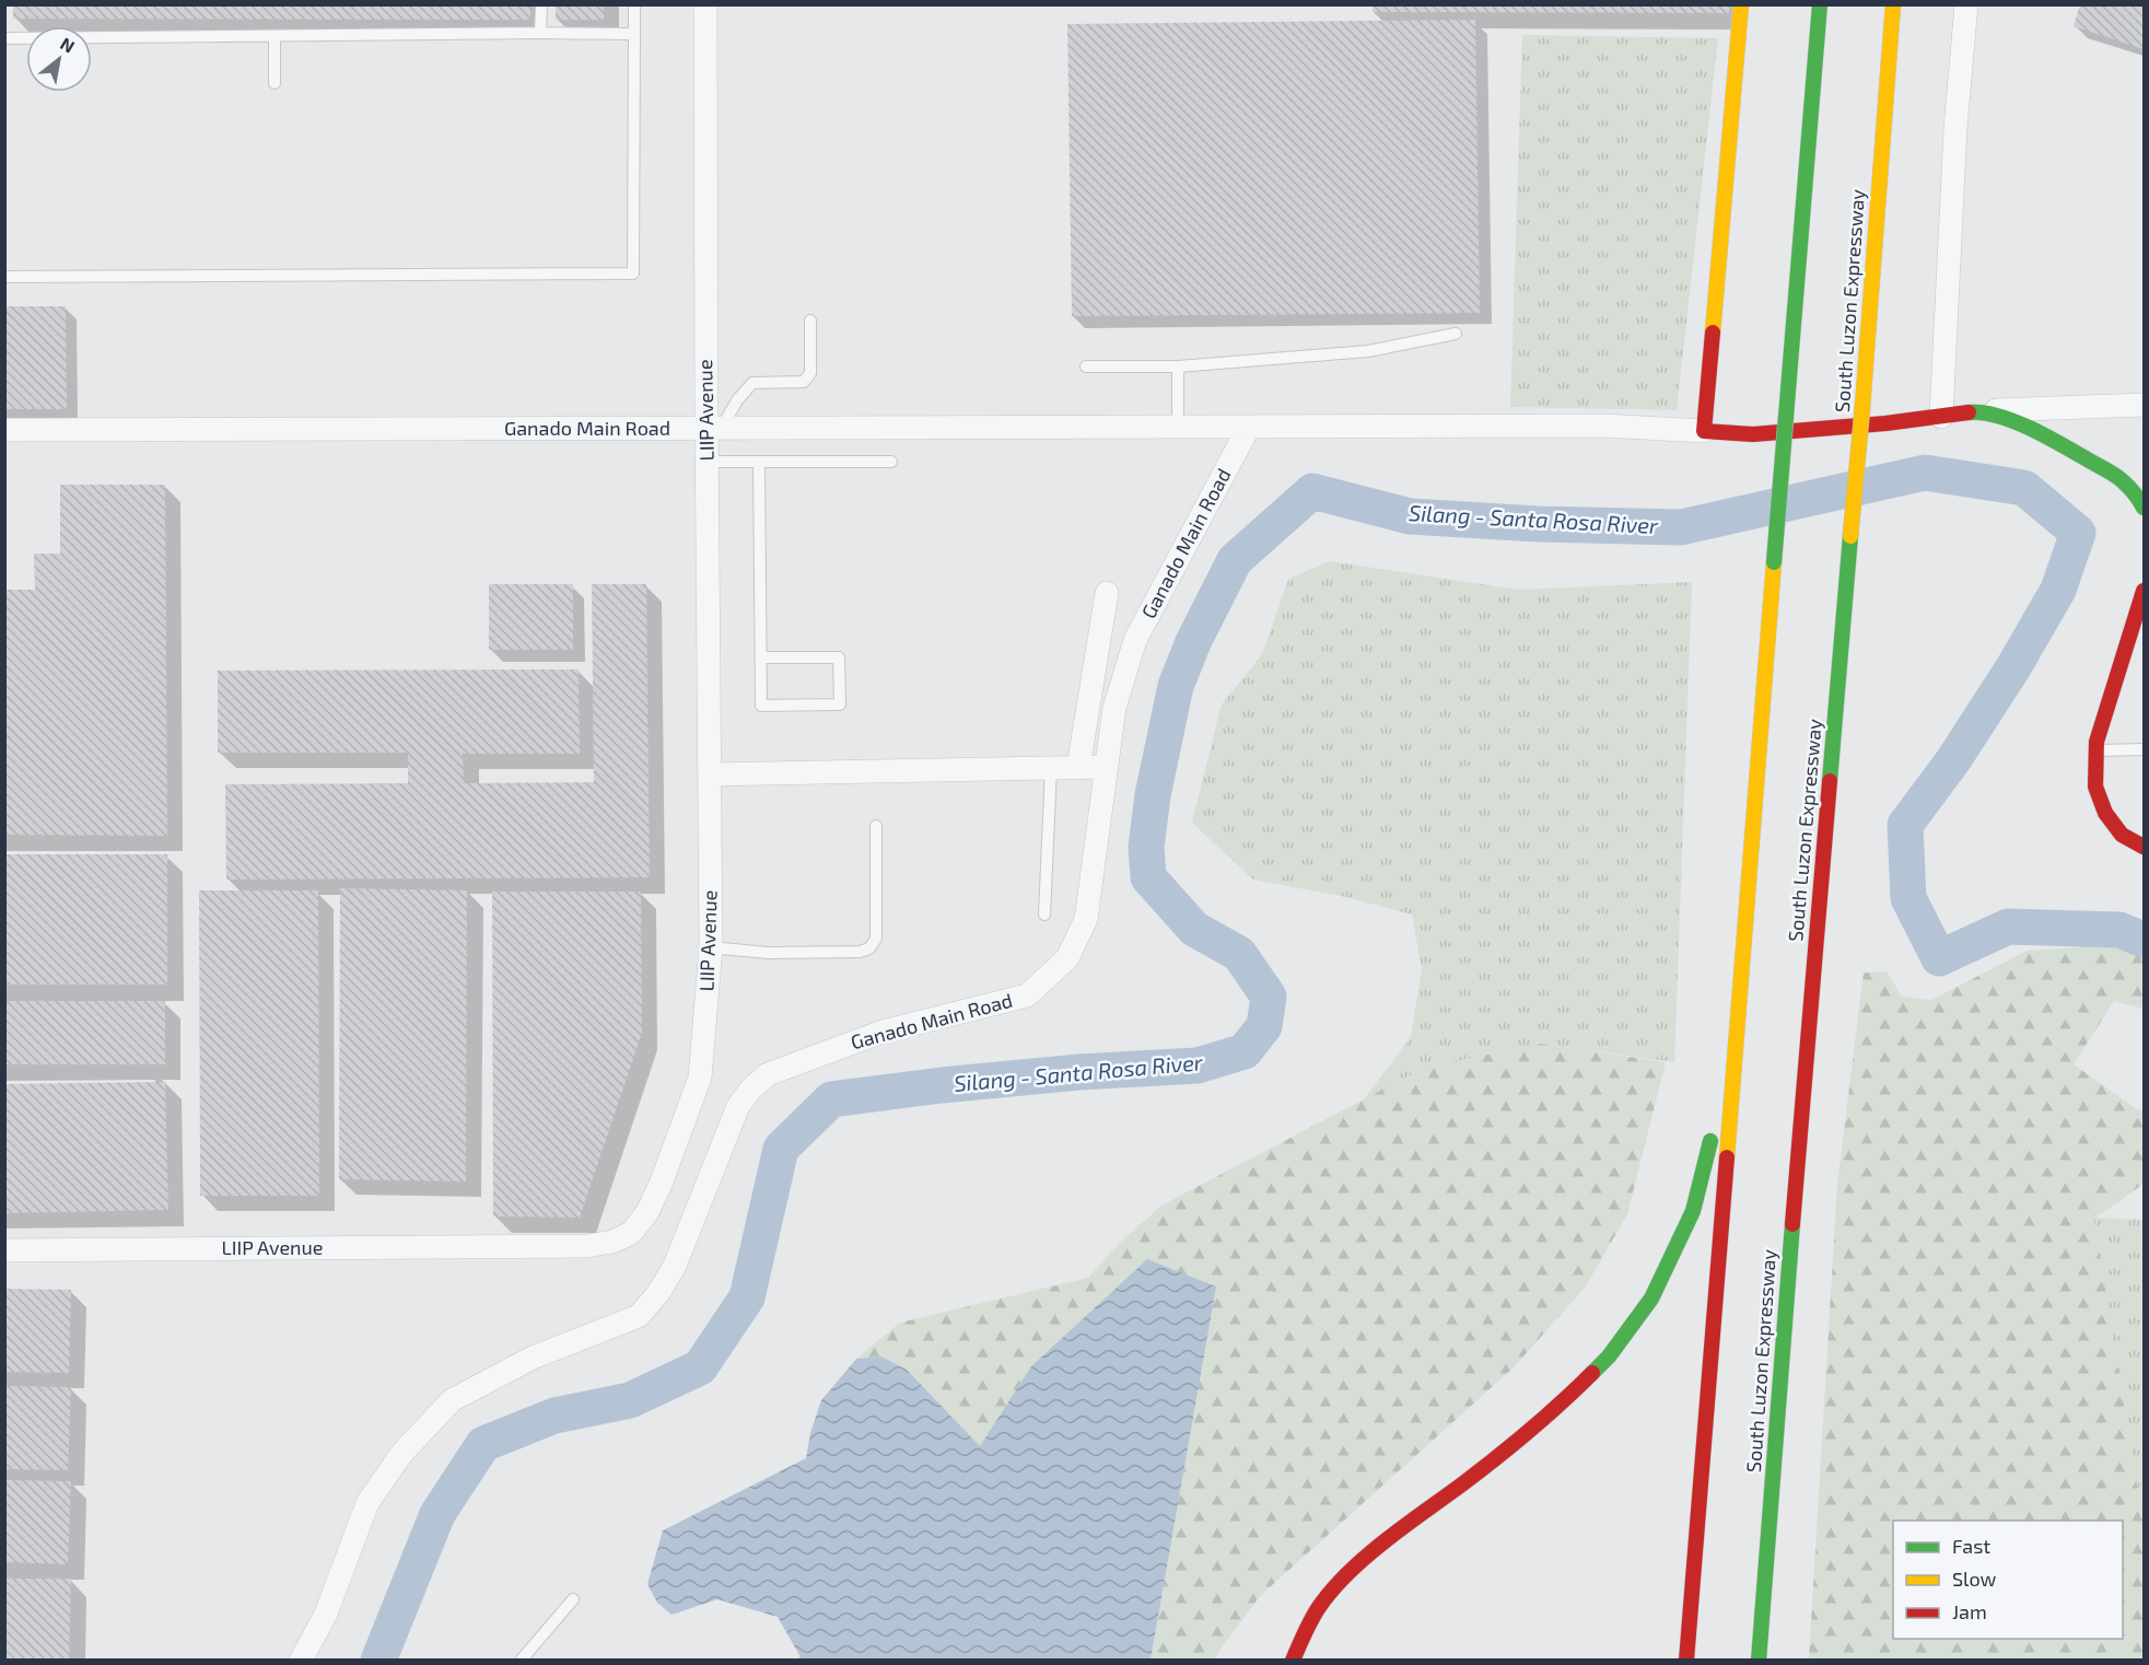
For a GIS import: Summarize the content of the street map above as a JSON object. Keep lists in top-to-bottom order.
{
  "streets": {
    "main road": ["South Luzon Expressway"],
    "street": ["LIIP Avenue", "Ganado Main Road"]
  },
  "crossings": [
    ["LIIP Avenue", "Ganado Main Road"]
  ],
  "water": ["Silang - Santa Rosa River"],
  "legend": ["Fast", "Slow", "Jam"],
  "north": "top right"
}
